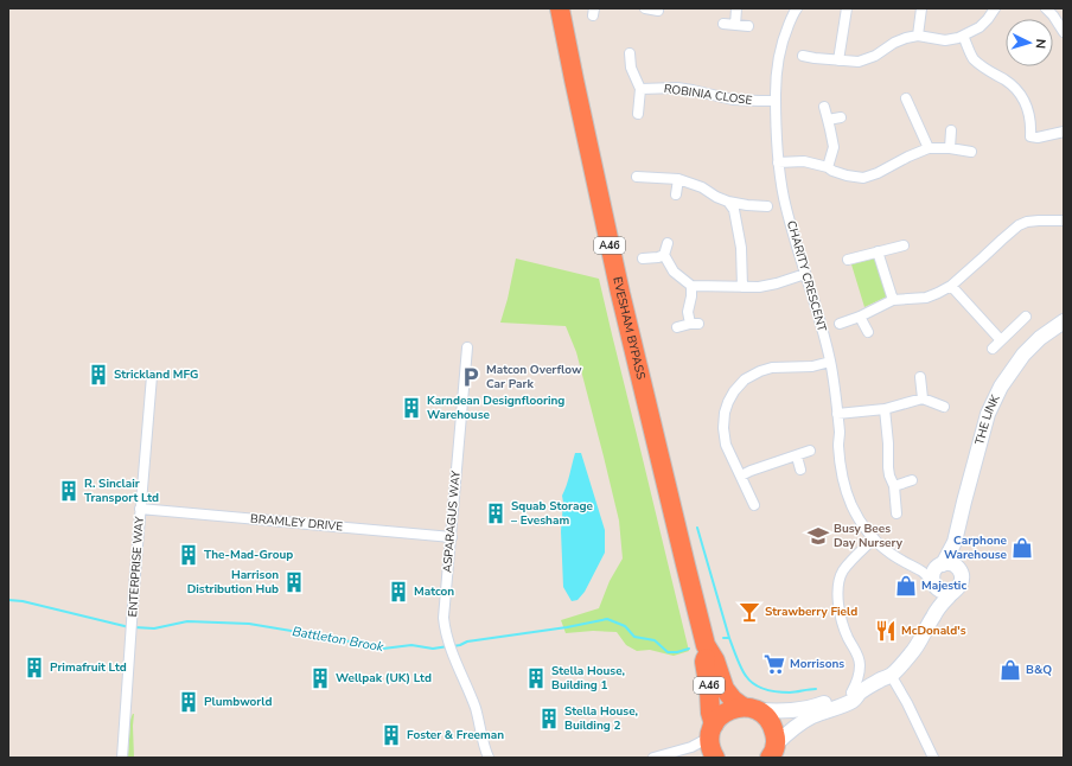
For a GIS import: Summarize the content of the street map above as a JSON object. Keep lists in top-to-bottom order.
{
  "streets": {
    "highway": ["A46", "EVESHAM BYPASS"],
    "street": [
      "ROBINIA CLOSE",
      "CHARITY CRESCENT",
      "THE LINK",
      "ASPARAGUS WAY",
      "BRAMLEY DRIVE",
      "ENTERPRISE WAY"
    ]
  },
  "crossings": [
    ["ROBINIA CLOSE", "CHARITY CRESCENT"],
    ["CHARITY CRESCENT", "THE LINK"],
    ["EVESHAM BYPASS", "THE LINK"],
    ["ASPARAGUS WAY", "BRAMLEY DRIVE"],
    ["BRAMLEY DRIVE", "ENTERPRISE WAY"]
  ],
  "water": ["Battleton Brook"],
  "places": {
    "building": [
      "Strickland MFG",
      "Karndean Designflooring Warehouse",
      "R. Sinclair Transport Ltd",
      "Squab Storage – Evesham",
      "The-Mad-Group",
      "Harrison Distribution Hub",
      "Matcon",
      "Primafruit Ltd",
      "Wellpak (UK) Ltd",
      "Stella House, Building 1",
      "Plumbworld",
      "Stella House, Building 2",
      "Foster & Freeman"
    ],
    "parking": ["Matcon Overflow Car Park"],
    "school or university": ["Busy Bees Day Nursery"],
    "shop": ["Carphone Warehouse", "Majestic", "B&Q"],
    "bar": ["Strawberry Field"],
    "restaurant": ["McDonald's"],
    "supermarket": ["Morrisons"]
  },
  "north": "right"
}
